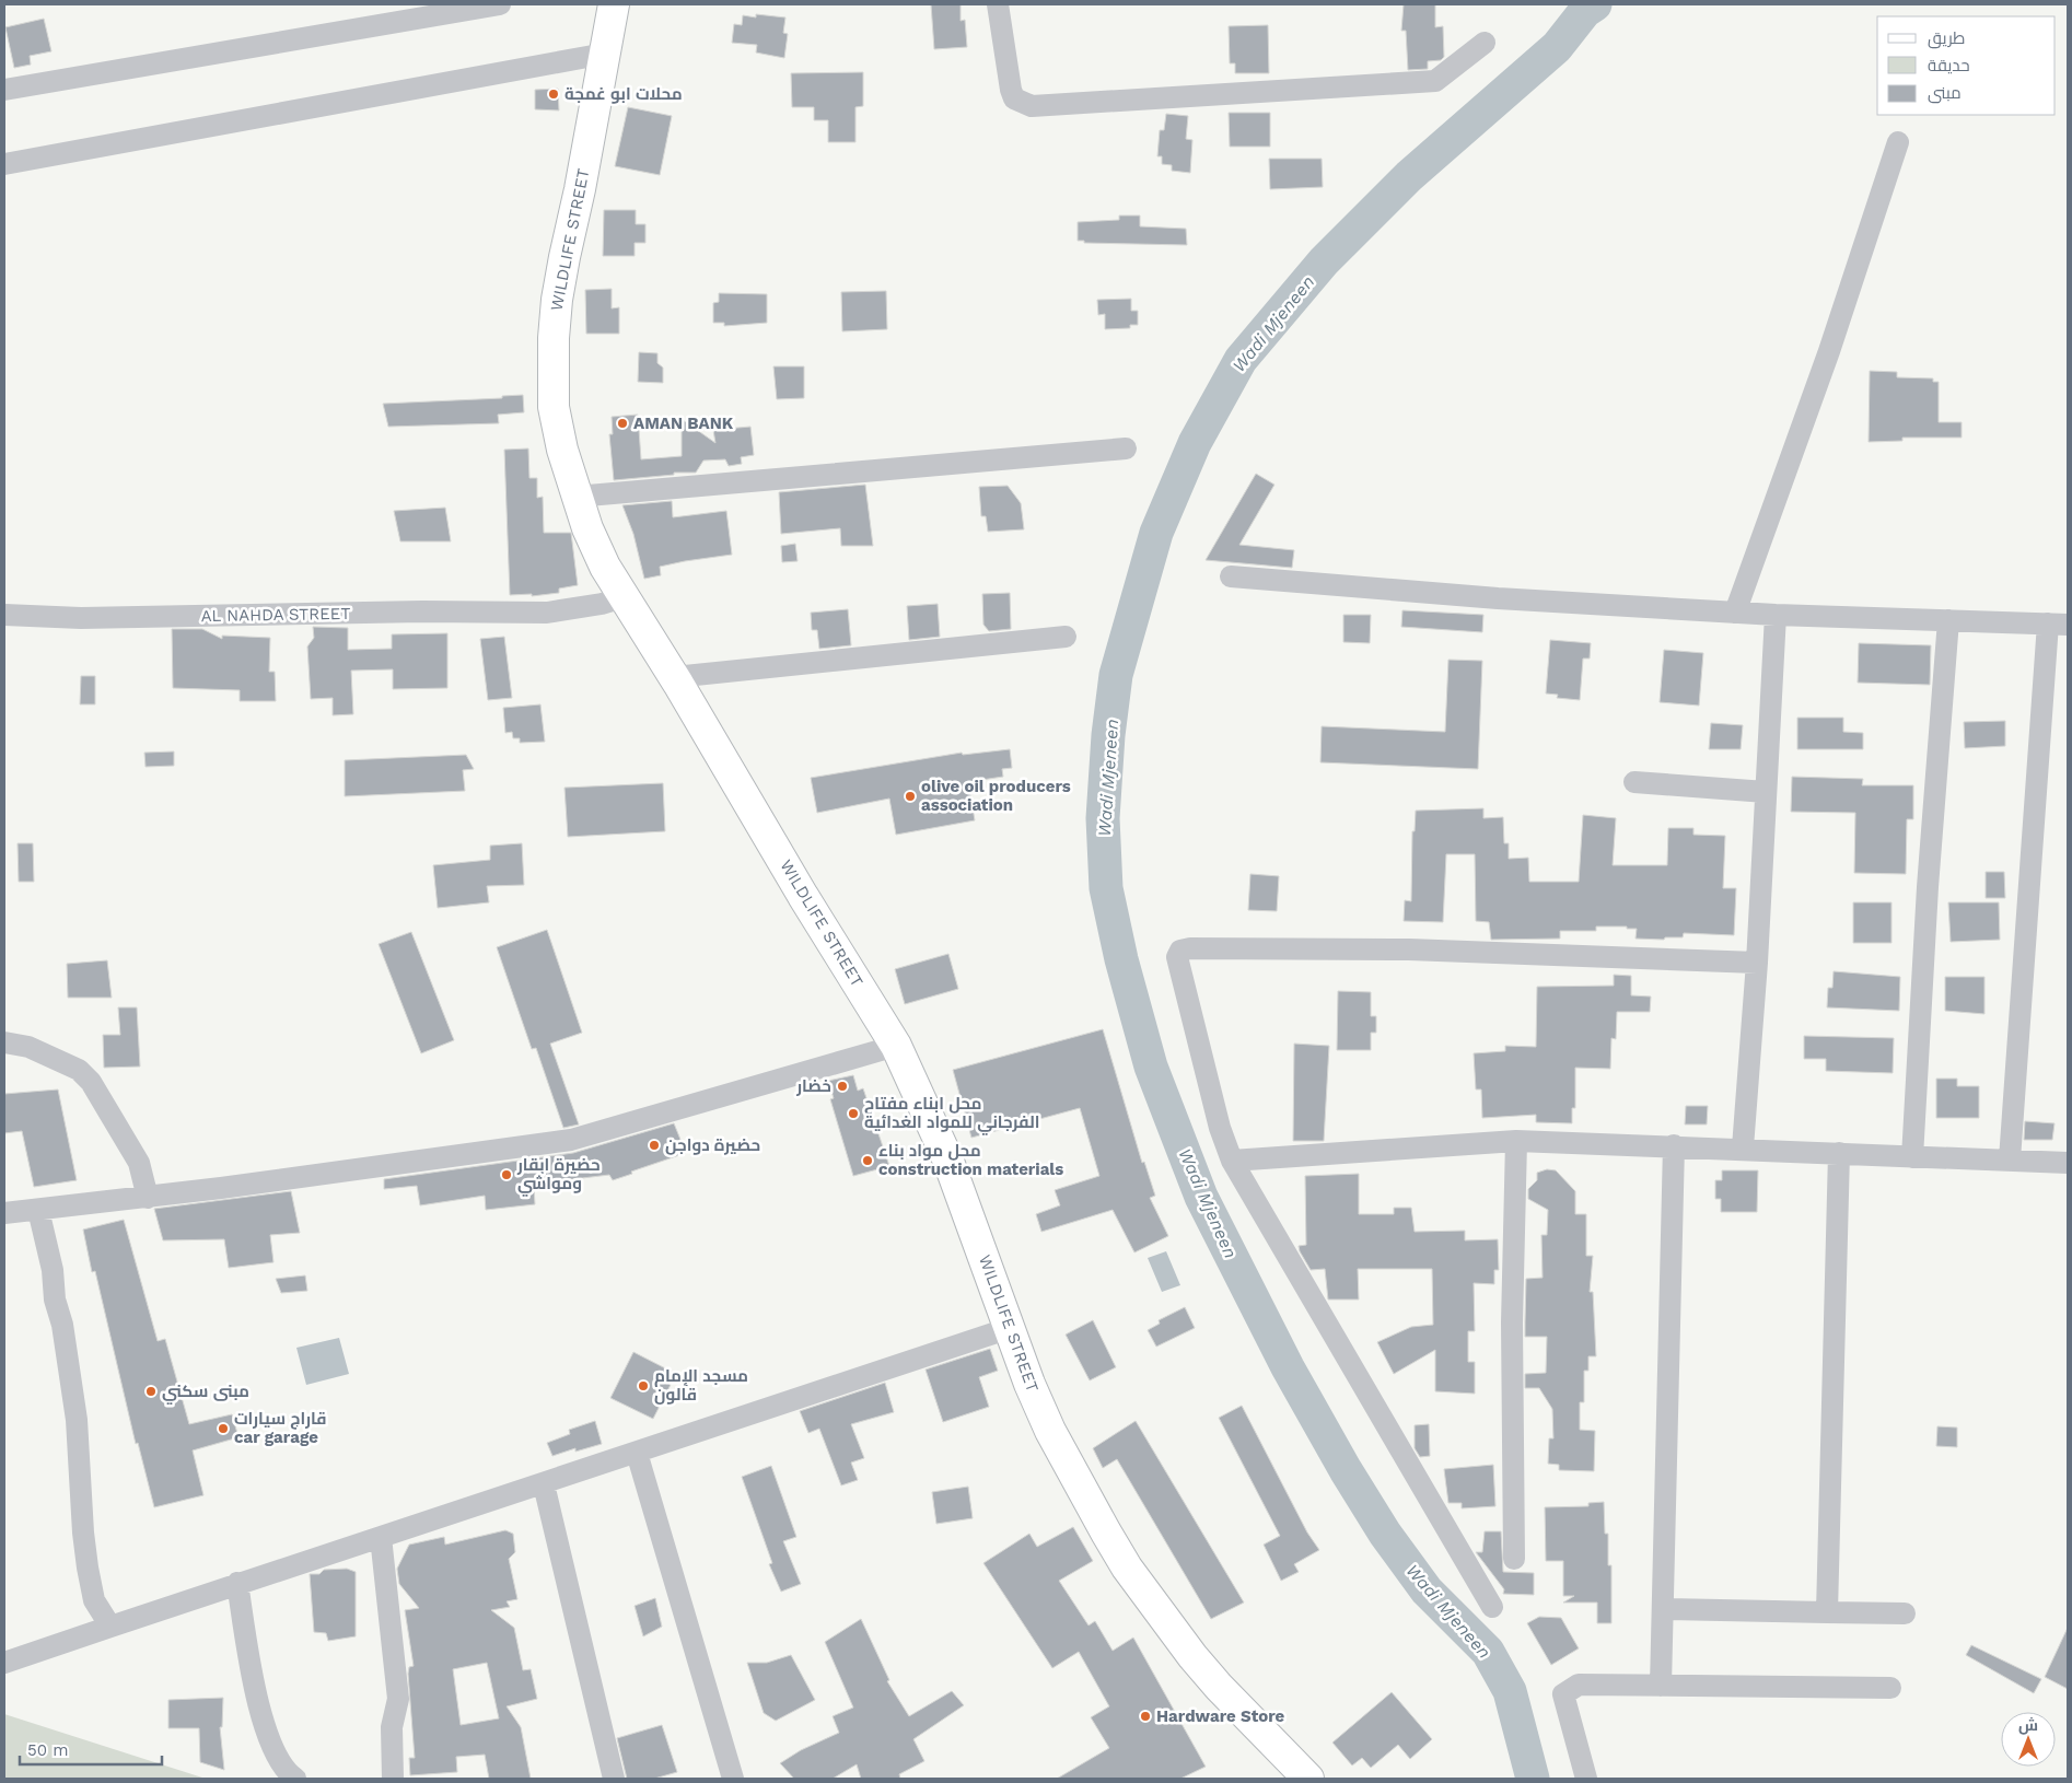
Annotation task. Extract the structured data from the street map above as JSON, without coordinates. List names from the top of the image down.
{
  "streets": {
    "main road": ["WILDLIFE STREET"],
    "street": ["AL NAHDA STREET"]
  },
  "crossings": [
    ["WILDLIFE STREET", "AL NAHDA STREET"]
  ],
  "water": ["Wadi Mjeneen"],
  "places": [
    "محلات ابو غمجة",
    "AMAN BANK",
    "olive oil producers association",
    "خضار",
    "محل ابناء مفتاح الفرجاني للمواد الغدائية",
    "حضيرة دواجن",
    "محل مواد بناء construction materials",
    "حضيرة ابقار ومواشي",
    "مسجد الإمام قالون",
    "مبنى سكني",
    "قاراج سيارات car garage",
    "Hardware Store"
  ],
  "legend": ["طريق", "حديقة", "مبنى"],
  "scale_bar": "50 m",
  "north": "top"
}
